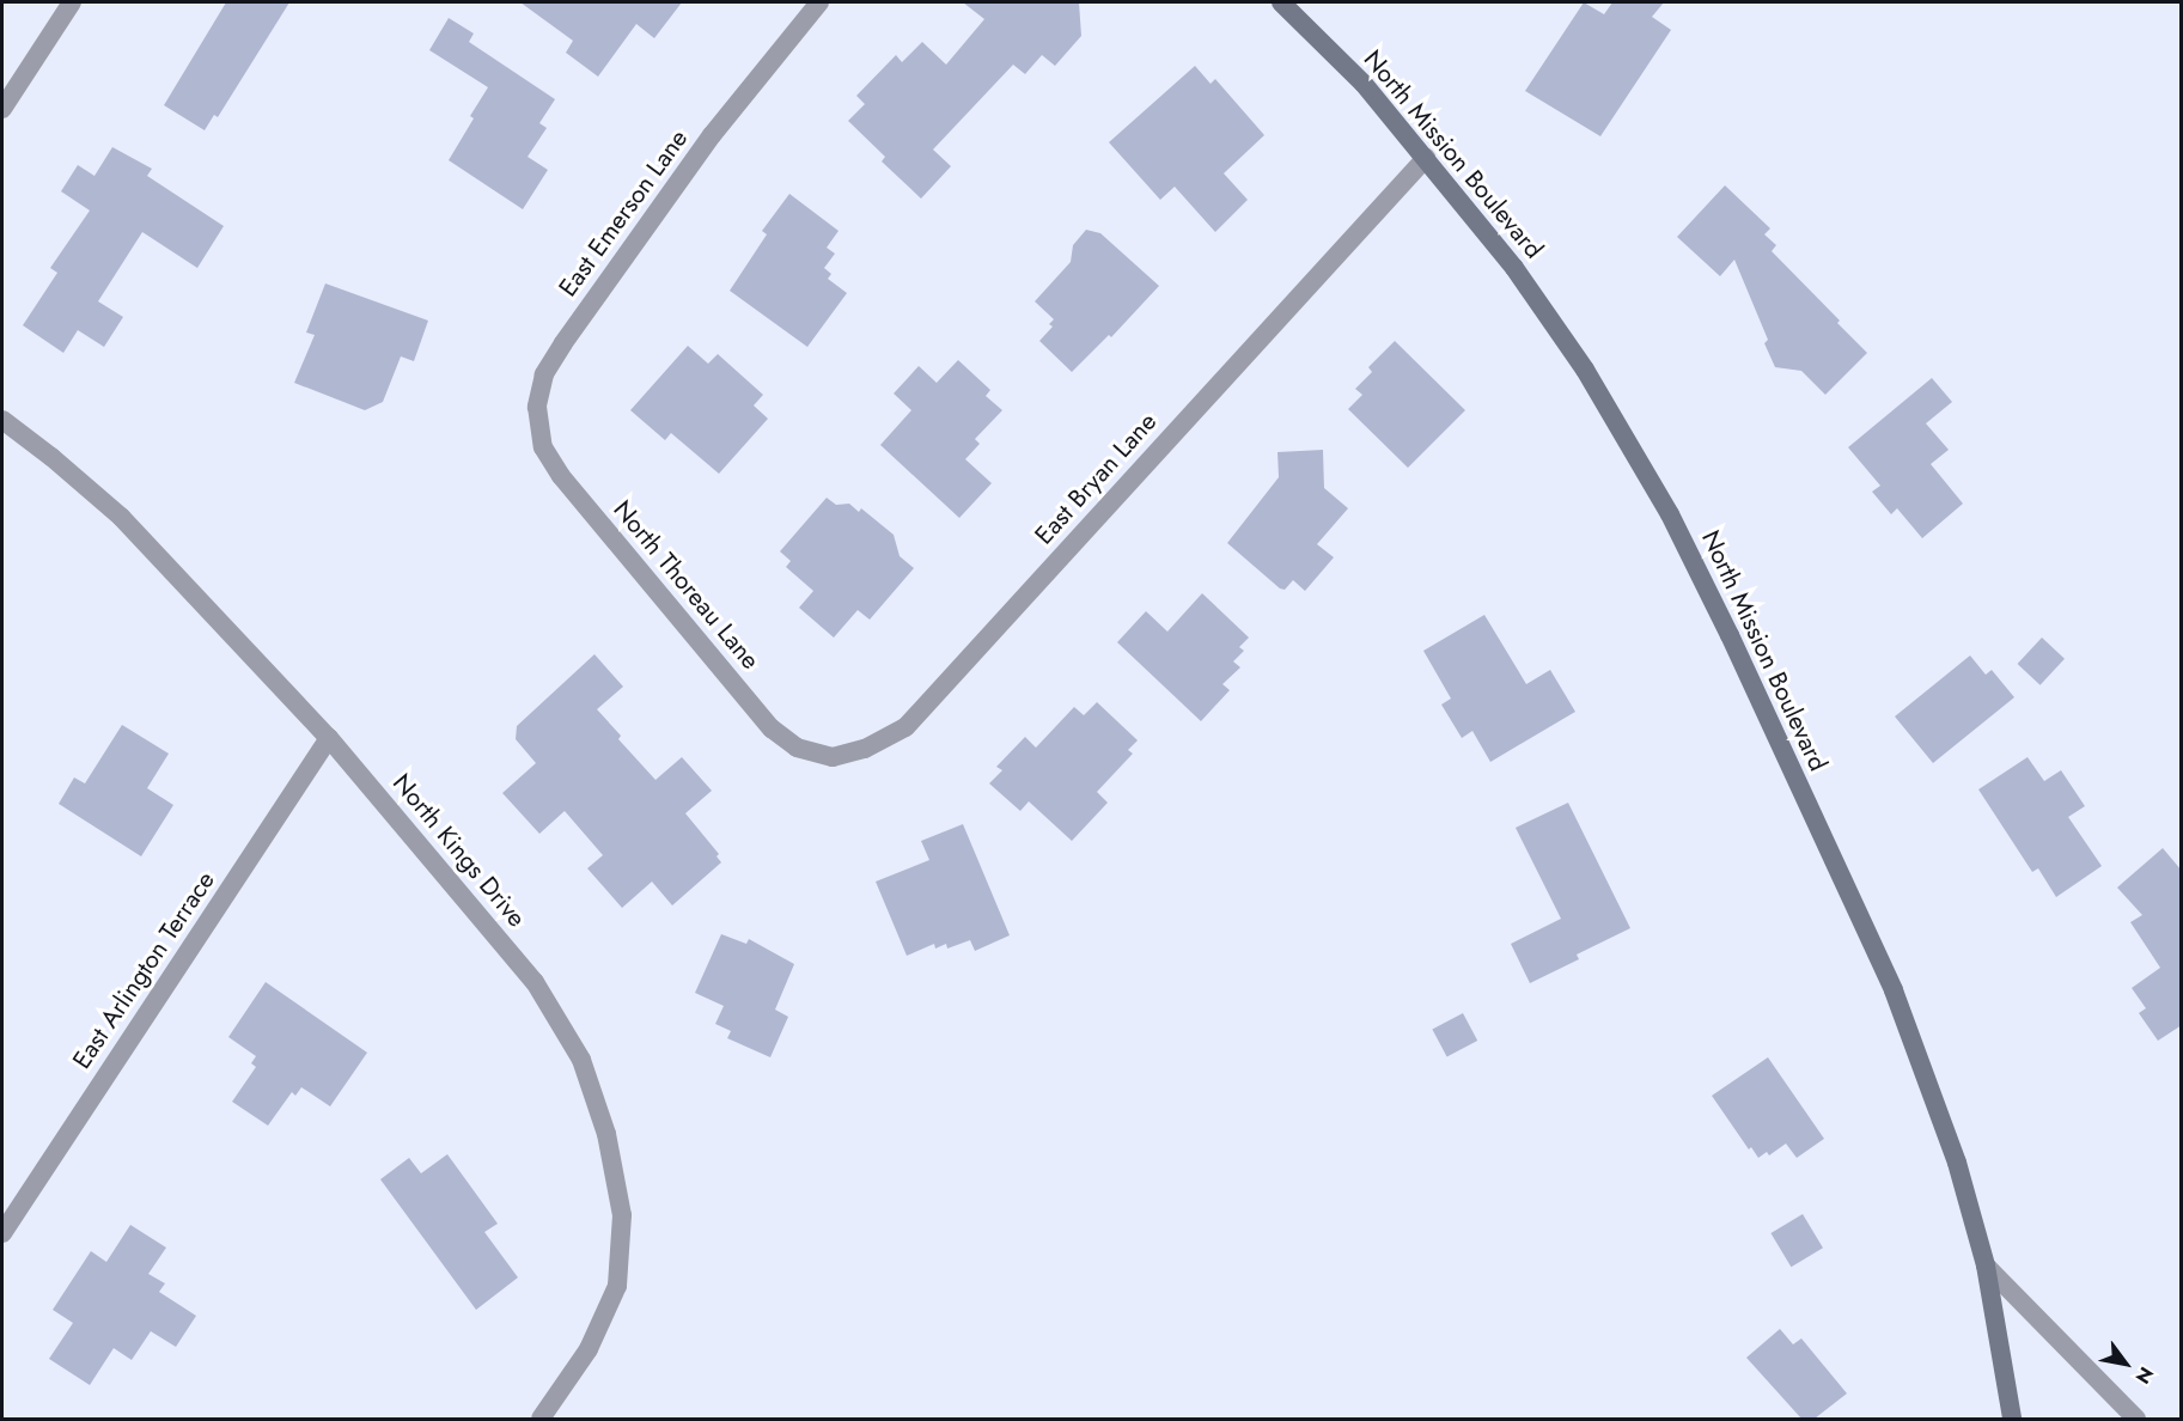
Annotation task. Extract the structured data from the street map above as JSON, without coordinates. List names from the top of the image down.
{
  "streets": {
    "main road": ["North Mission Boulevard"],
    "street": [
      "East Emerson Lane",
      "East Bryan Lane",
      "North Thoreau Lane",
      "North Kings Drive",
      "East Arlington Terrace"
    ]
  },
  "crossings": [
    ["North Mission Boulevard", "East Bryan Lane"],
    ["East Emerson Lane", "North Thoreau Lane"],
    ["East Bryan Lane", "North Thoreau Lane"],
    ["North Kings Drive", "East Arlington Terrace"]
  ],
  "north": "bottom right"
}
